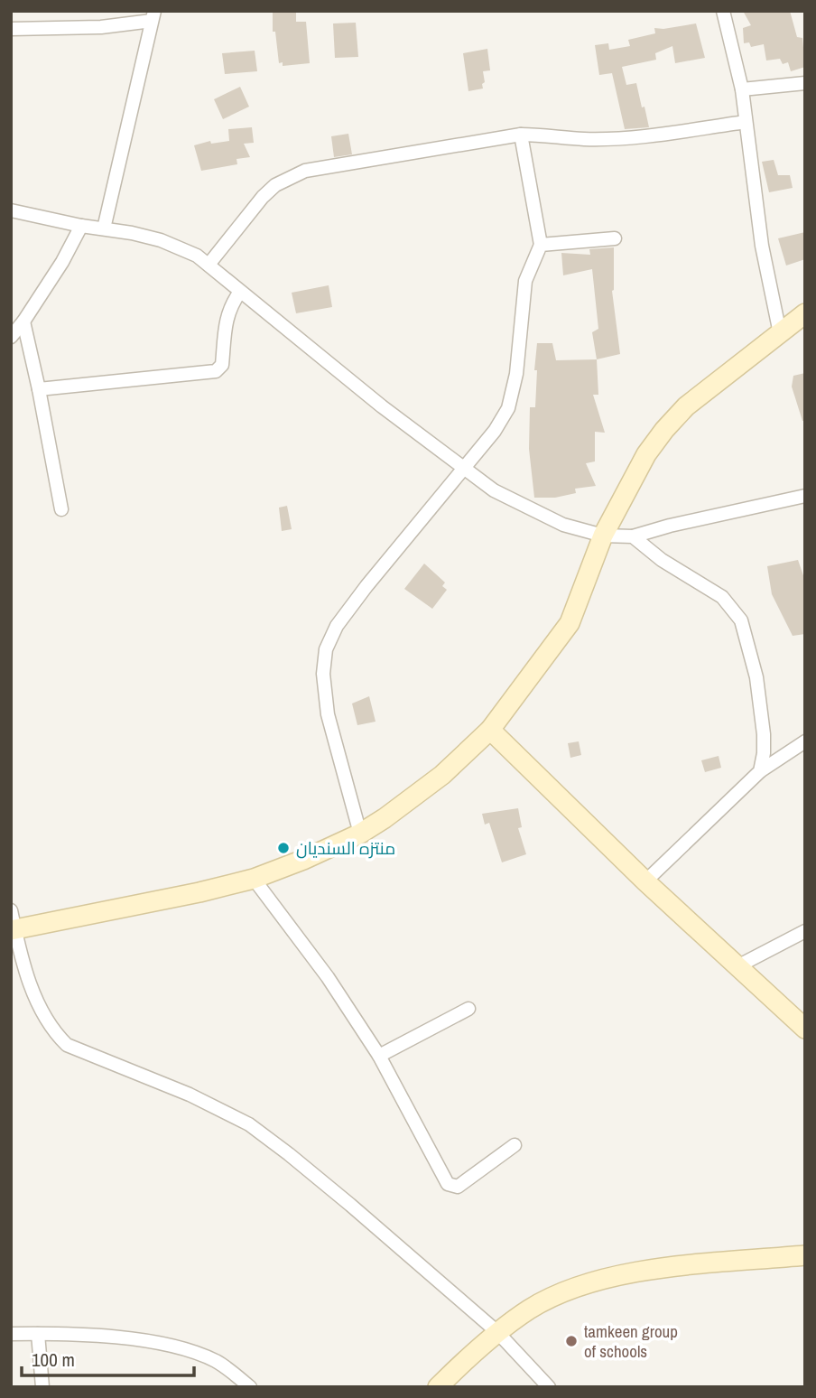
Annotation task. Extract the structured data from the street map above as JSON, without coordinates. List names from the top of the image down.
{
  "places": ["منتزه السنديان", "tamkeen group of schools"],
  "scale_bar": "100 m"
}
